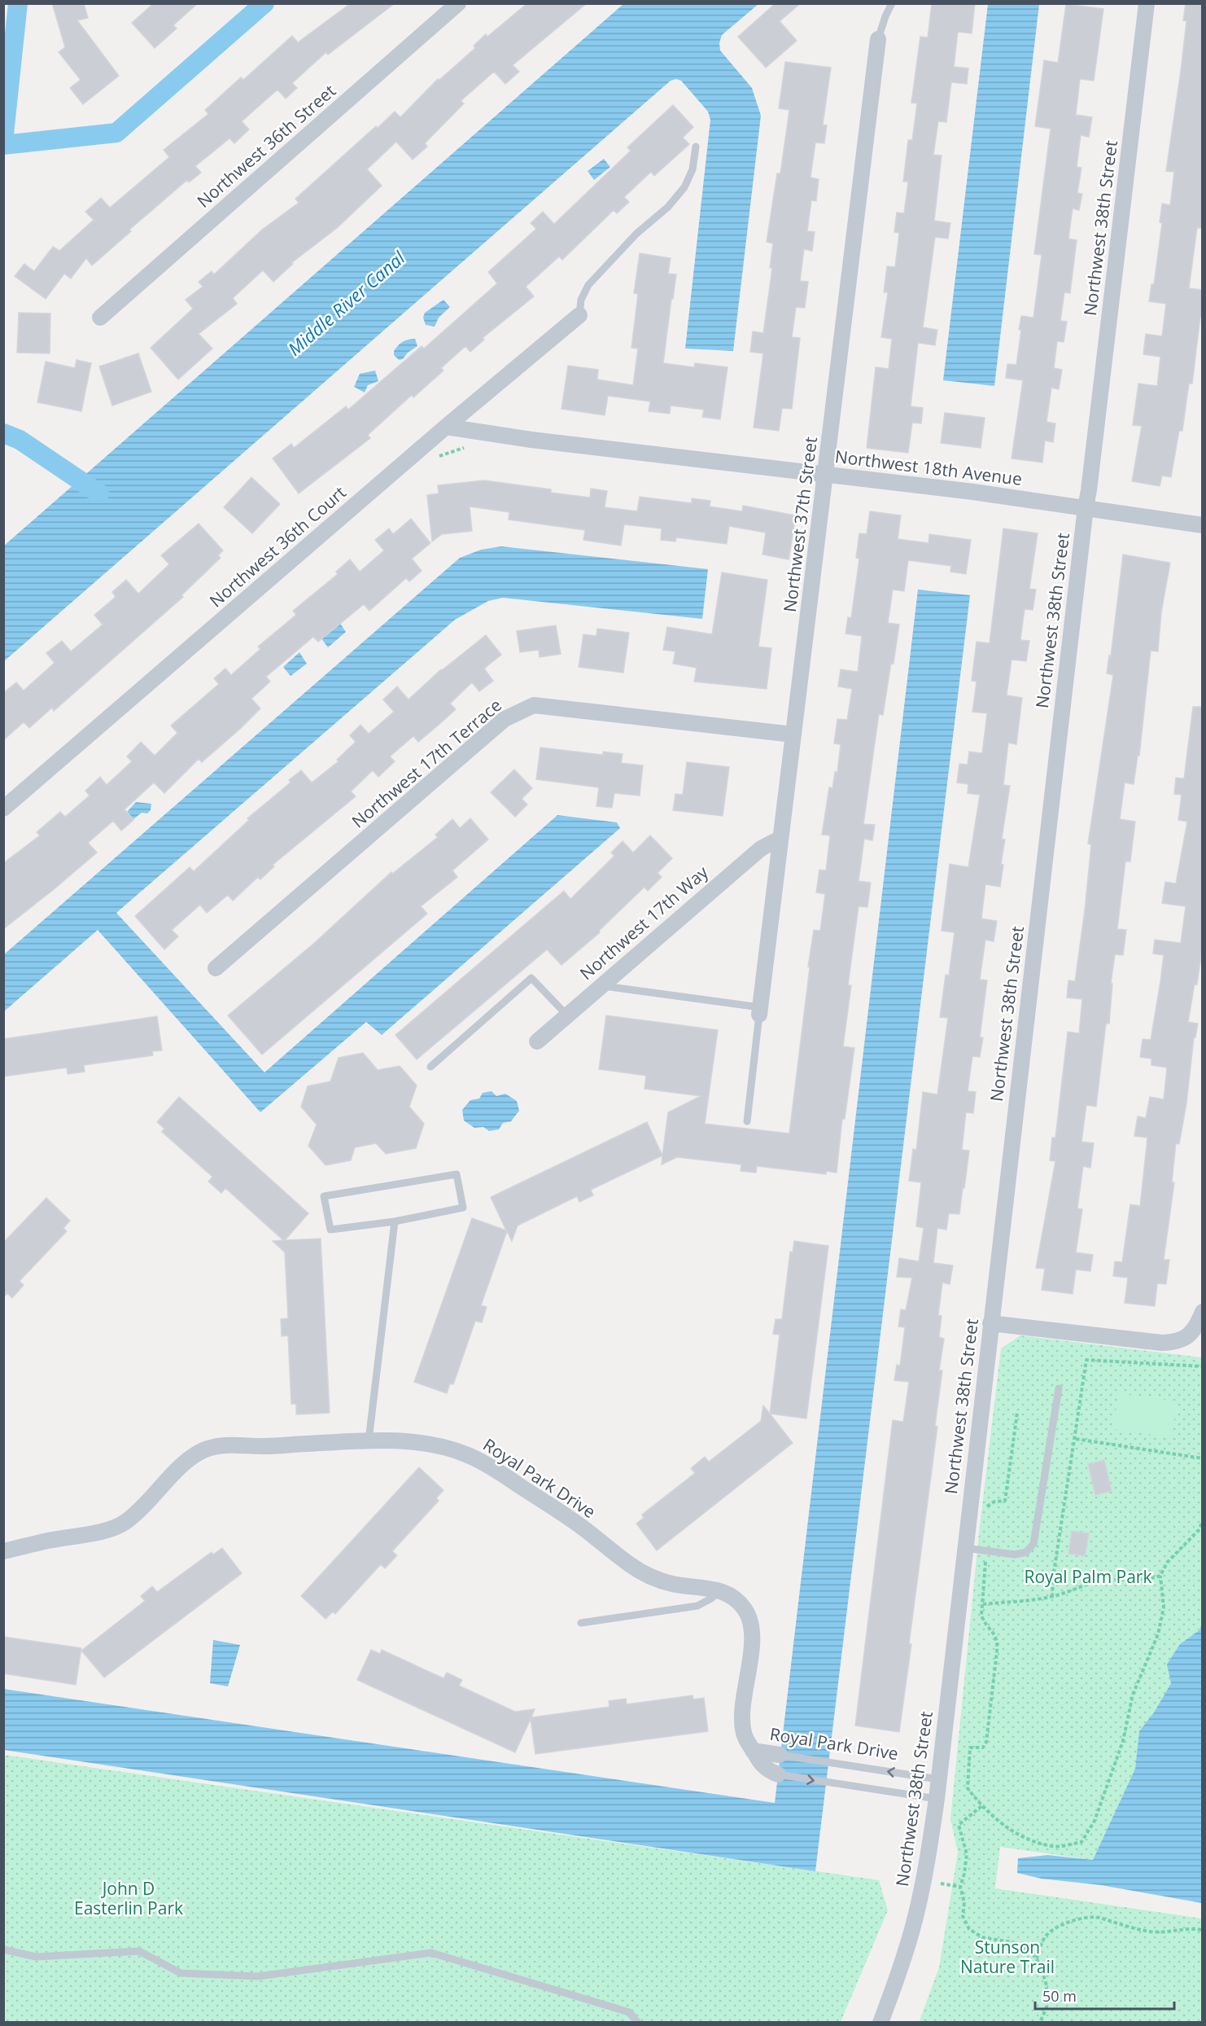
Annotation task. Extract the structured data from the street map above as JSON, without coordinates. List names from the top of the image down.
{
  "streets": {
    "street": [
      "Northwest 36th Street",
      "Northwest 38th Street",
      "Northwest 18th Avenue",
      "Northwest 37th Street",
      "Northwest 36th Court",
      "Northwest 17th Terrace",
      "Northwest 17th Way",
      "Royal Park Drive"
    ]
  },
  "crossings": [
    ["Northwest 38th Street", "Northwest 18th Avenue"],
    ["Northwest 38th Street", "Royal Park Drive"],
    ["Northwest 18th Avenue", "Northwest 37th Street"],
    ["Northwest 18th Avenue", "Northwest 36th Court"],
    ["Northwest 37th Street", "Northwest 17th Terrace"],
    ["Northwest 37th Street", "Northwest 17th Way"]
  ],
  "water": ["Middle River Canal"],
  "parks": ["Royal Palm Park", "John D Easterlin Park", "Stunson Nature Trail"],
  "scale_bar": "50 m"
}
